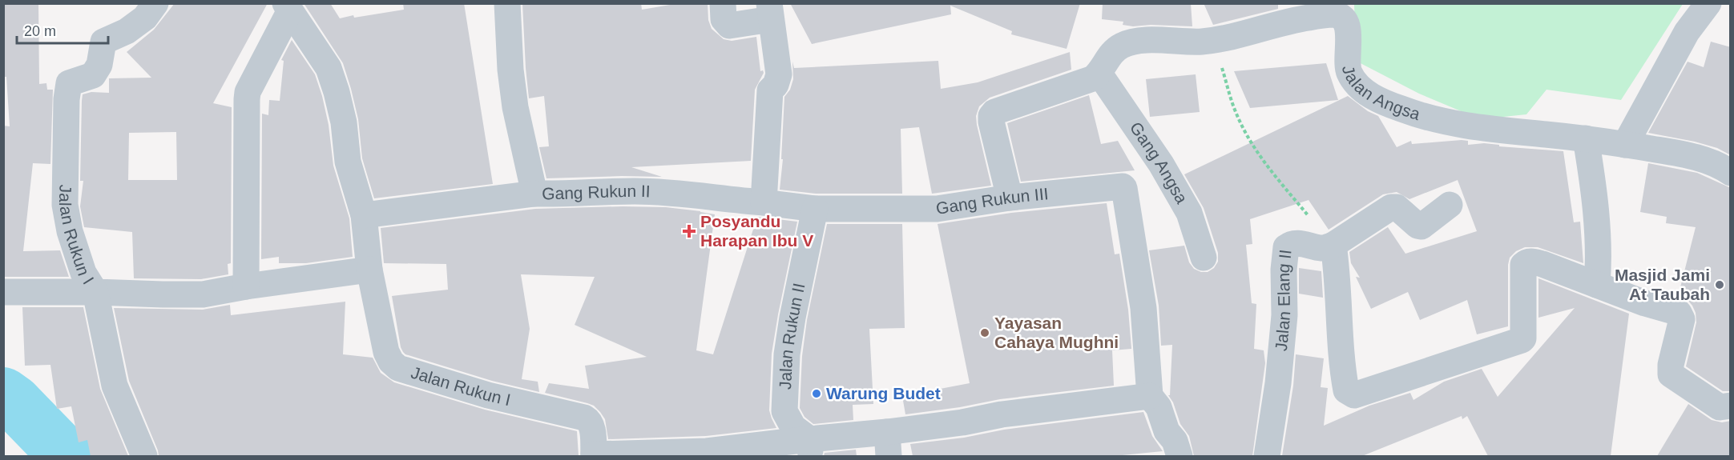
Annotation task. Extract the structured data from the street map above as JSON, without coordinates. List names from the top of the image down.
{
  "streets": {
    "street": [
      "Jalan Angsa",
      "Gang Angsa",
      "Gang Rukun II",
      "Gang Rukun III",
      "Jalan Rukun I",
      "Jalan Elang II",
      "Jalan Rukun II"
    ]
  },
  "crossings": [
    ["Jalan Angsa", "Gang Angsa"],
    ["Gang Rukun II", "Gang Rukun III"],
    ["Gang Rukun III", "Jalan Rukun II"]
  ],
  "places": {
    "health": ["Posyandu Harapan Ibu V"],
    "other": ["Masjid Jami At Taubah", "Yayasan Cahaya Mughni", "Warung Budet"]
  },
  "scale_bar": "20 m"
}
